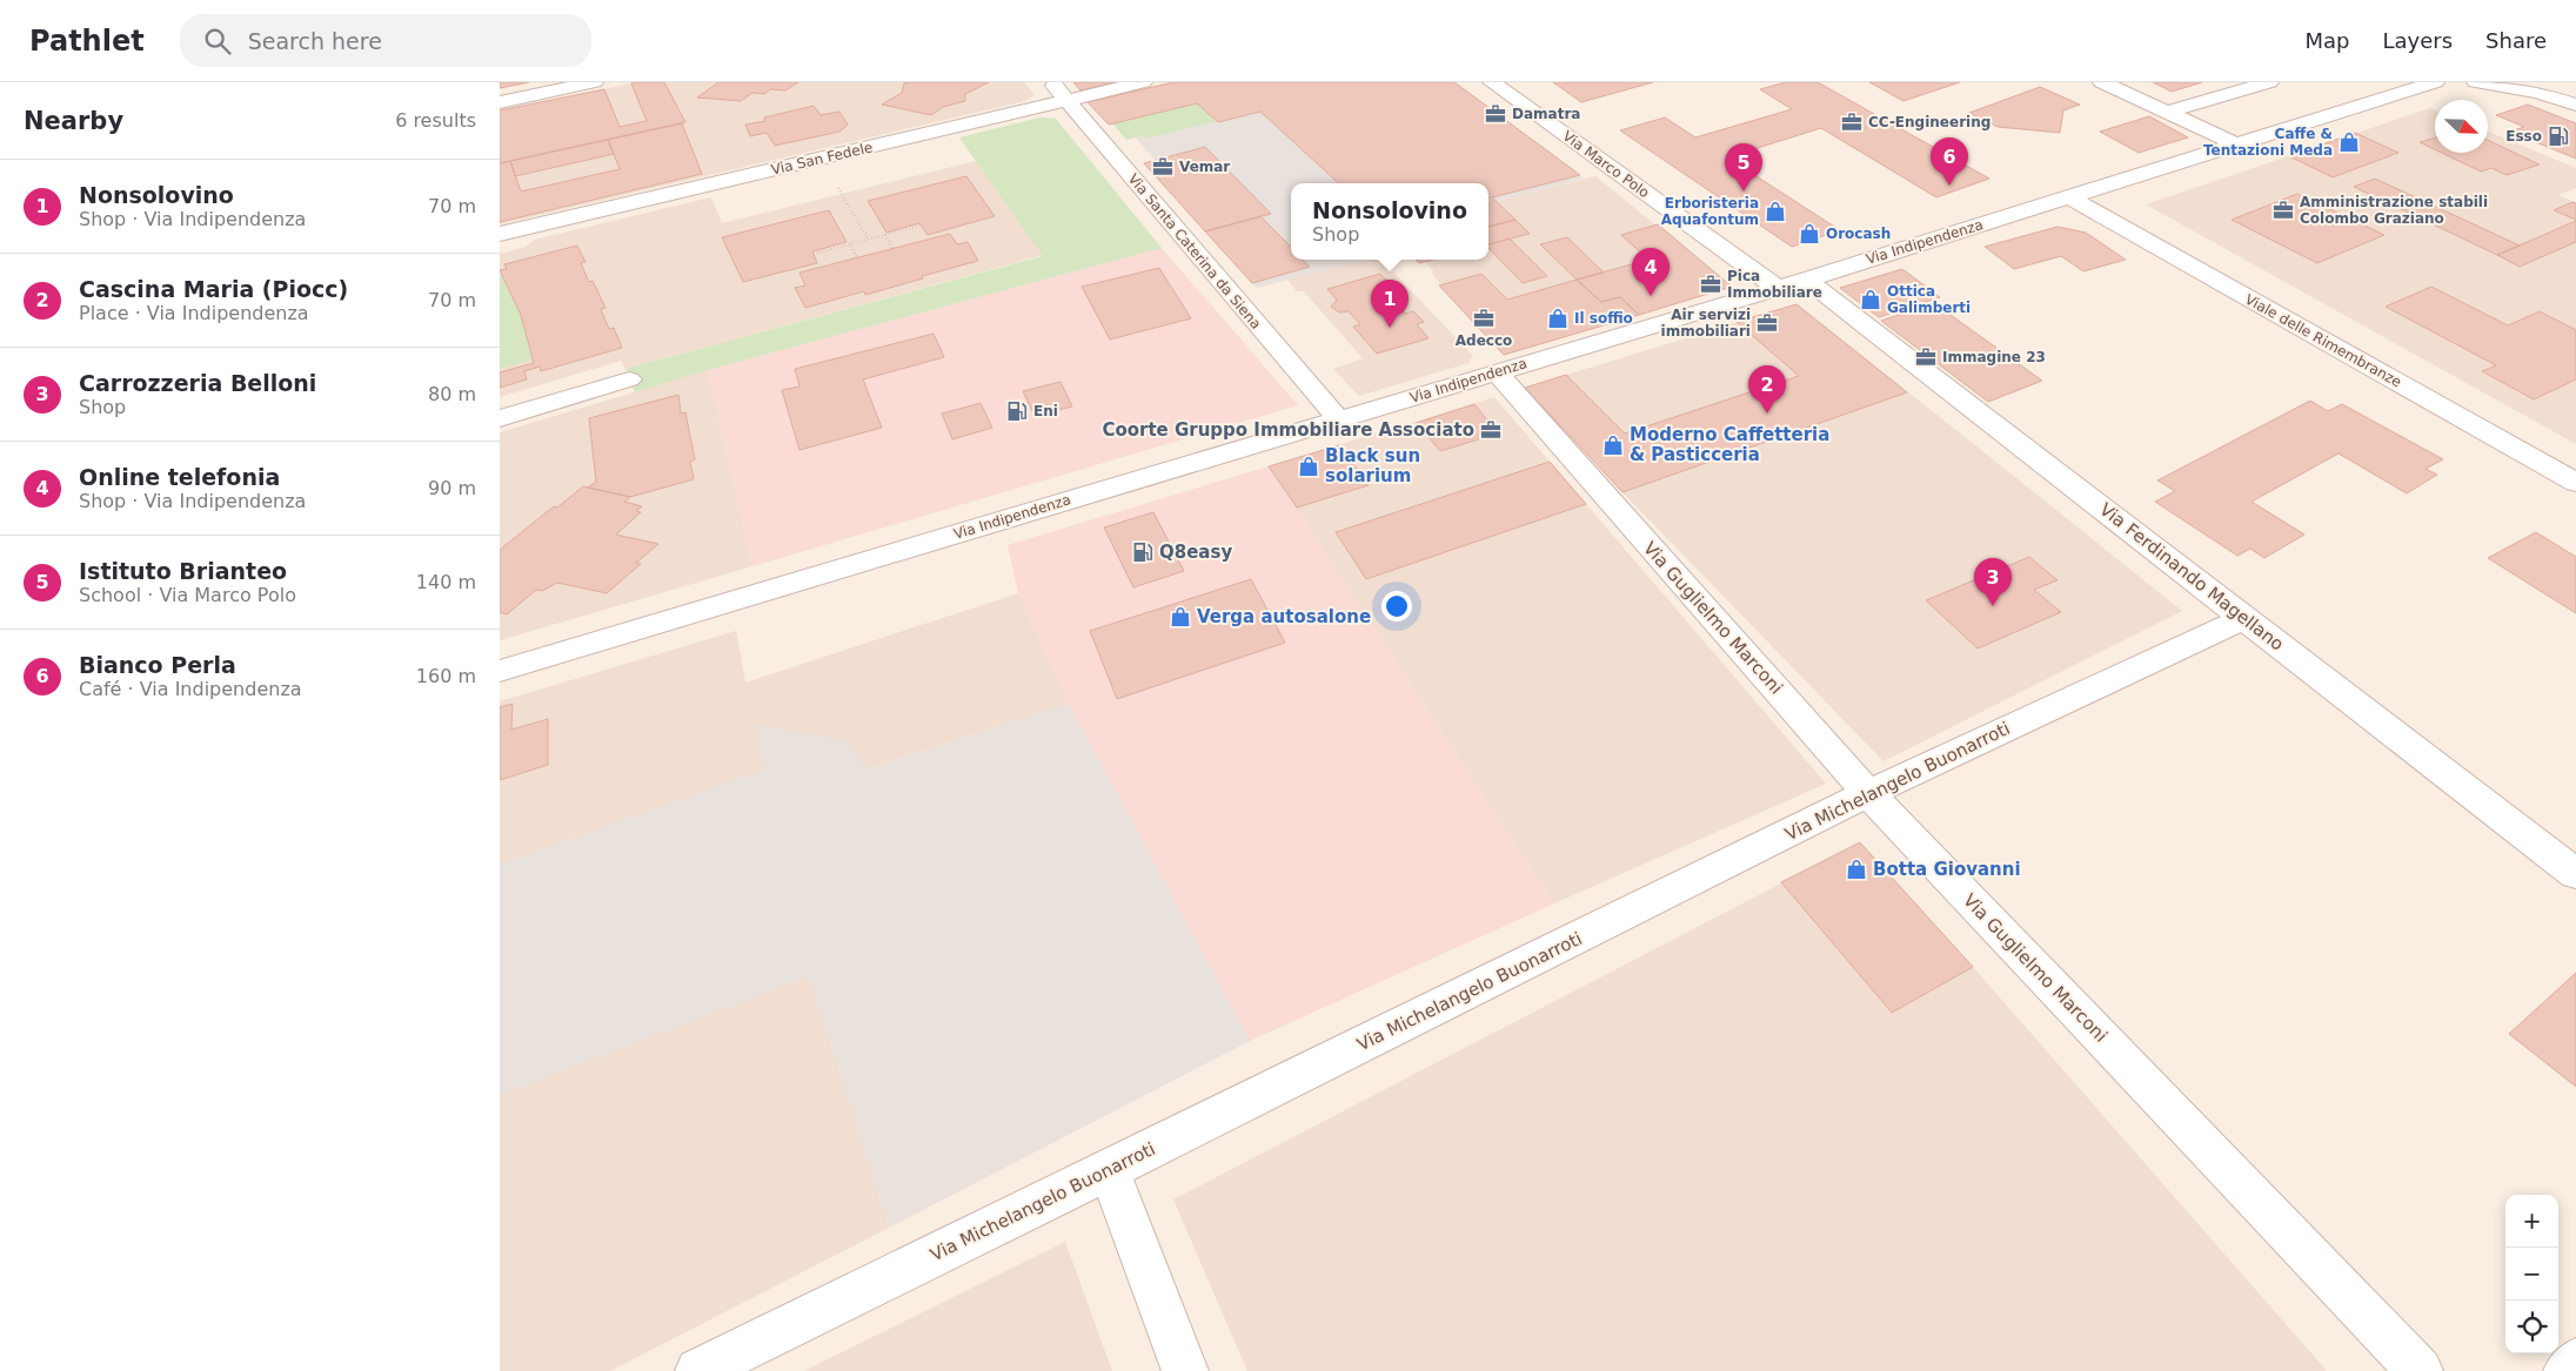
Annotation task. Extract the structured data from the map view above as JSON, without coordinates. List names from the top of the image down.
{
  "streets": {
    "street": [
      "Via San Fedele",
      "Via Marco Polo",
      "Via Indipendenza",
      "Via Santa Caterina da Siena",
      "Viale delle Rimembranze",
      "Via Ferdinando Magellano",
      "Via Guglielmo Marconi",
      "Via Michelangelo Buonarroti"
    ]
  },
  "crossings": [
    ["Via San Fedele", "Via Santa Caterina da Siena"],
    ["Via Marco Polo", "Via Indipendenza"],
    ["Via Indipendenza", "Via Santa Caterina da Siena"],
    ["Via Indipendenza", "Viale delle Rimembranze"],
    ["Via Indipendenza", "Via Ferdinando Magellano"],
    ["Via Indipendenza", "Via Guglielmo Marconi"],
    ["Via Ferdinando Magellano", "Via Michelangelo Buonarroti"],
    ["Via Guglielmo Marconi", "Via Michelangelo Buonarroti"]
  ],
  "places": {
    "office": [
      "Damatra",
      "CC-Engineering",
      "Vemar",
      "Amministrazione stabili Colombo Graziano",
      "Pica Immobiliare",
      "Adecco",
      "Air servizi immobiliari",
      "Immagine 23",
      "Coorte Gruppo Immobiliare Associato"
    ],
    "fuel station": ["Esso", "Eni", "Q8easy"],
    "shop": [
      "Caffe & Tentazioni Meda",
      "Erboristeria Aquafontum",
      "Orocash",
      "Ottica Galimberti",
      "Il soffio",
      "Moderno Caffetteria & Pasticceria",
      "Black sun solarium",
      "Verga autosalone",
      "Botta Giovanni"
    ]
  },
  "north": "bottom right",
  "page": {
    "header": "Pathlet",
    "search": "Search here",
    "nav": ["Map", "Layers", "Share"],
    "heading": ["Nearby", "6 results"],
    "pins": [
      "6",
      "5",
      "4",
      "1",
      "2",
      "3"
    ],
    "list": [
      {
        "mark": "1",
        "name": "Nonsolovino",
        "note": "Shop · Via Indipendenza",
        "value": "70 m"
      },
      {
        "mark": "2",
        "name": "Cascina Maria (Piocc)",
        "note": "Place · Via Indipendenza",
        "value": "70 m"
      },
      {
        "mark": "3",
        "name": "Carrozzeria Belloni",
        "note": "Shop",
        "value": "80 m"
      },
      {
        "mark": "4",
        "name": "Online telefonia",
        "note": "Shop · Via Indipendenza",
        "value": "90 m"
      },
      {
        "mark": "5",
        "name": "Istituto Brianteo",
        "note": "School · Via Marco Polo",
        "value": "140 m"
      },
      {
        "mark": "6",
        "name": "Bianco Perla",
        "note": "Café · Via Indipendenza",
        "value": "160 m"
      }
    ],
    "popup": ["Nonsolovino", "Shop"],
    "map_buttons": ["+", "−"]
  }
}
